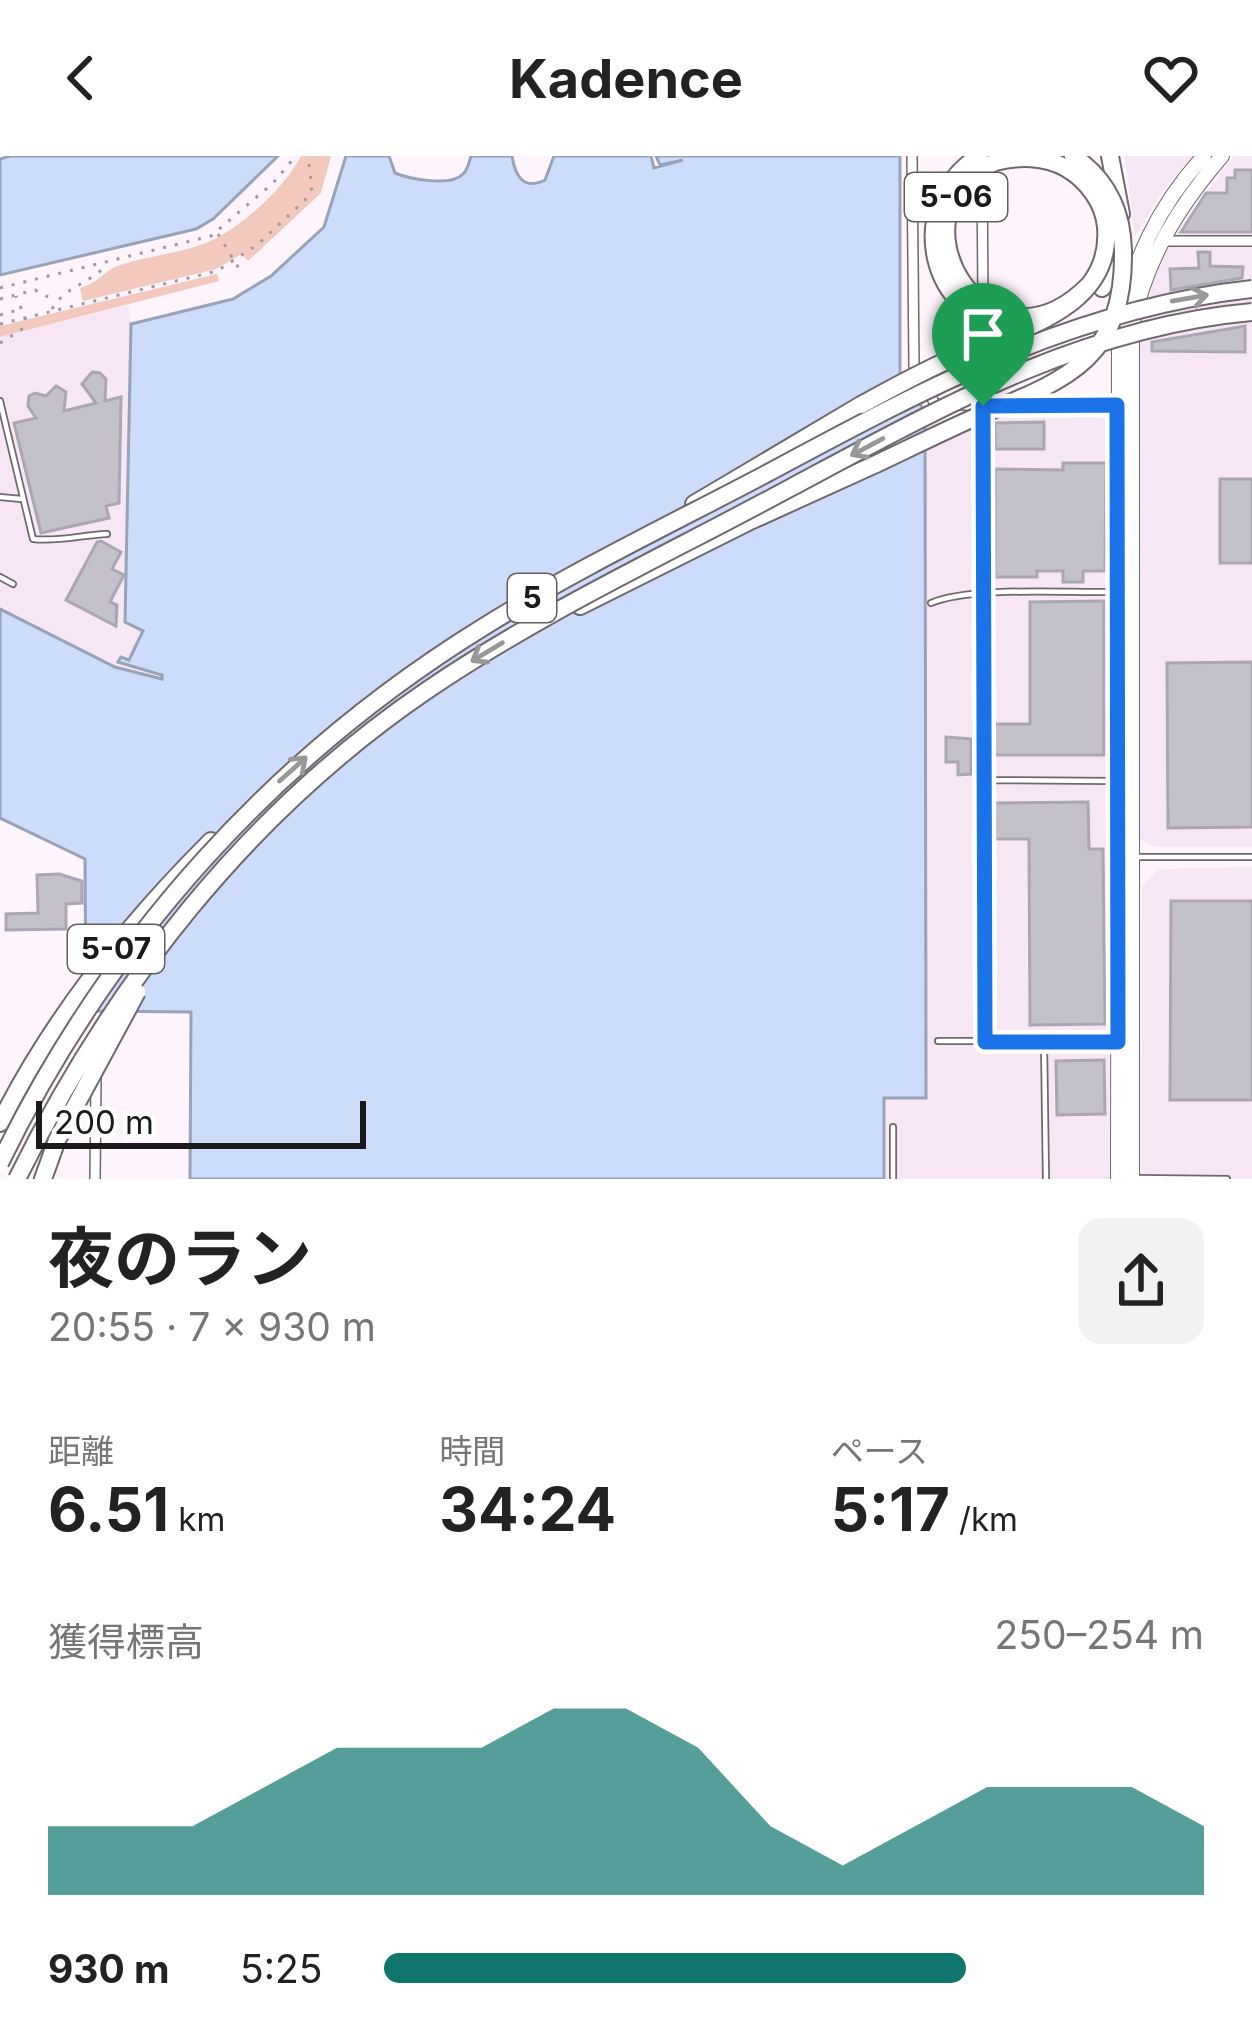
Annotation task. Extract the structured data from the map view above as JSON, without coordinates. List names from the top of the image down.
{
  "streets": {
    "highway": ["5-06", "5", "5-07"]
  },
  "crossings": [
    ["5-06", "5"],
    ["5", "5-07"]
  ],
  "scale_bar": "200 m",
  "page": {
    "header": "Kadence",
    "scale": "200 m",
    "heading": ["夜のラン", "20:55 · 7 × 930 m"],
    "stats": [
      ["距離", "6.51 km"],
      ["時間", "34:24"],
      ["ペース", "5:17 /km"]
    ],
    "chart": ["獲得標高", "250–254 m"],
    "list": [
      {
        "name": "930 m",
        "note": "5:25"
      }
    ]
  }
}
